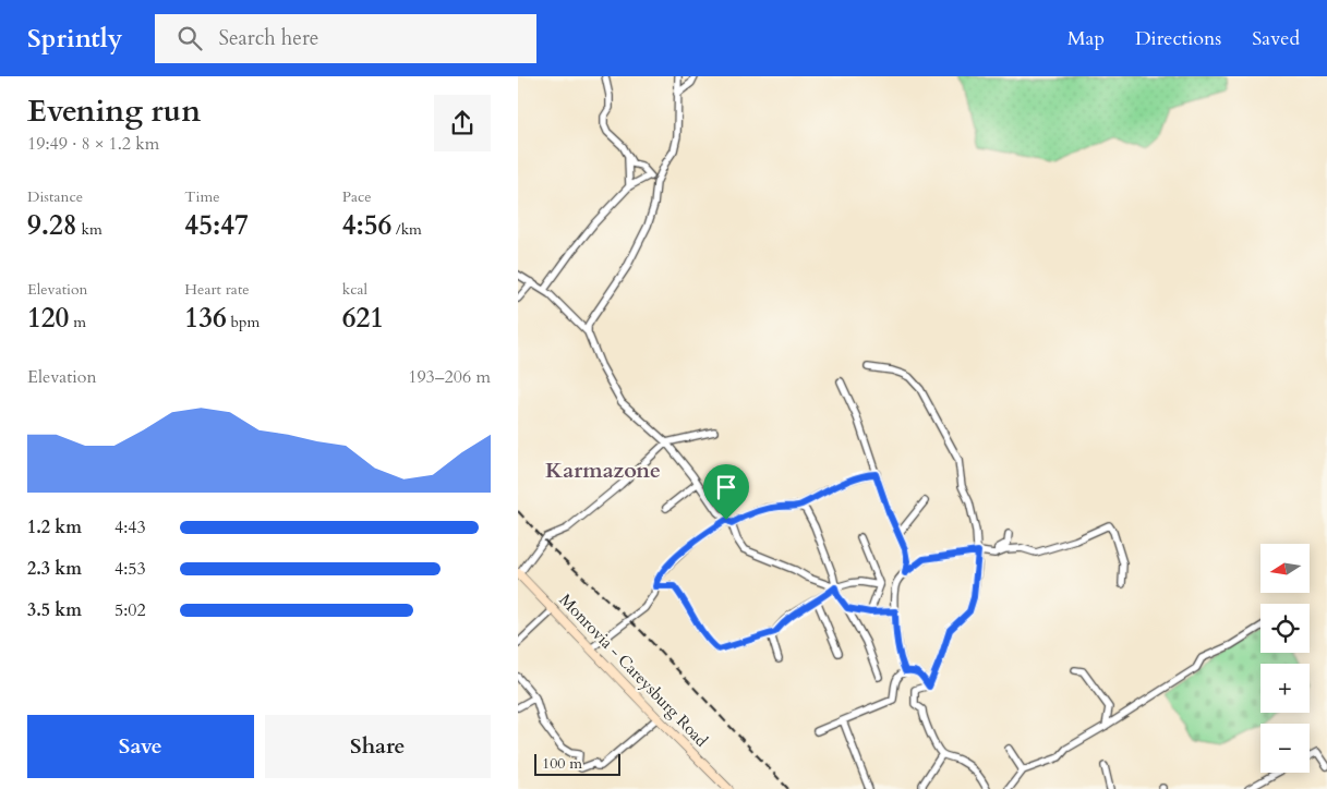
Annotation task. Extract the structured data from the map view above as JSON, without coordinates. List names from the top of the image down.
{
  "streets": {
    "main road": ["Monrovia - Careysburg Road"]
  },
  "districts": ["Karmazone"],
  "scale_bar": "100 m",
  "north": "left",
  "page": {
    "header": "Sprintly",
    "search": "Search here",
    "nav": ["Map", "Directions", "Saved"],
    "heading": ["Evening run", "19:49 · 8 × 1.2 km"],
    "stats": [
      ["Distance", "9.28 km"],
      ["Time", "45:47"],
      ["Pace", "4:56 /km"],
      ["Elevation", "120 m"],
      ["Heart rate", "136 bpm"],
      ["kcal", "621"]
    ],
    "chart": ["Elevation", "193–206 m"],
    "list": [
      {
        "name": "1.2 km",
        "note": "4:43"
      },
      {
        "name": "2.3 km",
        "note": "4:53"
      },
      {
        "name": "3.5 km",
        "note": "5:02"
      }
    ],
    "map_buttons": ["+", "−"],
    "buttons": ["Save", "Share"],
    "scale": "100 m"
  }
}
